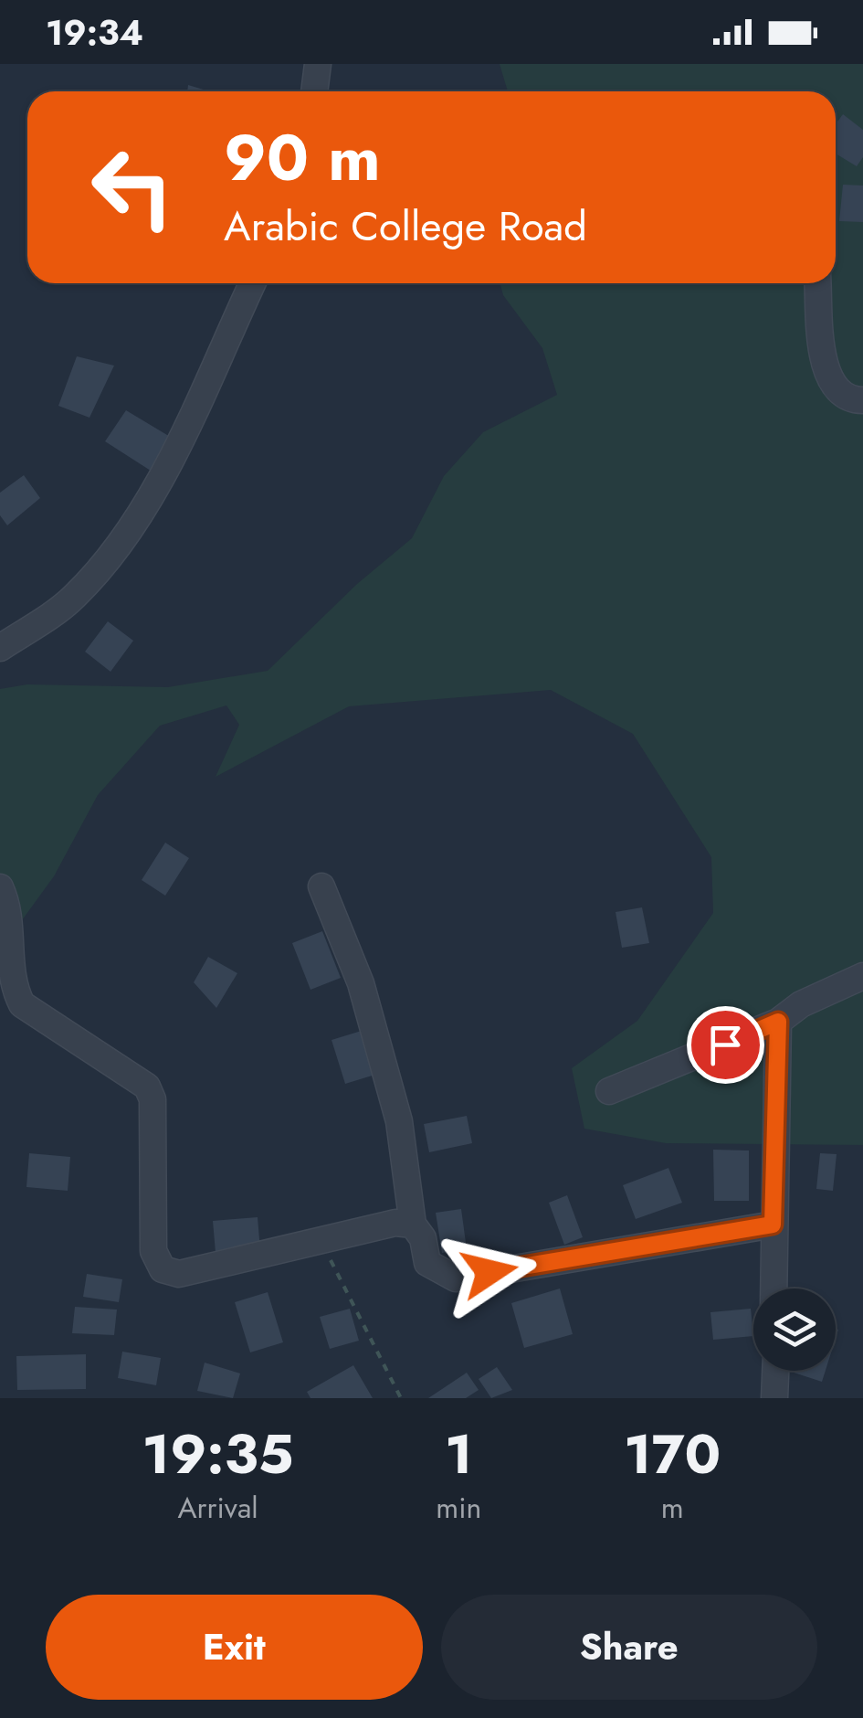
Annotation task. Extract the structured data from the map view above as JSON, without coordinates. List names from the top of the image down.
{
  "page": {
    "status": "19:34",
    "turn": ["90 m", "Arabic College Road"],
    "eta": [
      "19:35",
      "Arrival",
      "1",
      "min",
      "170",
      "m"
    ],
    "buttons": ["Exit", "Share"]
  }
}
